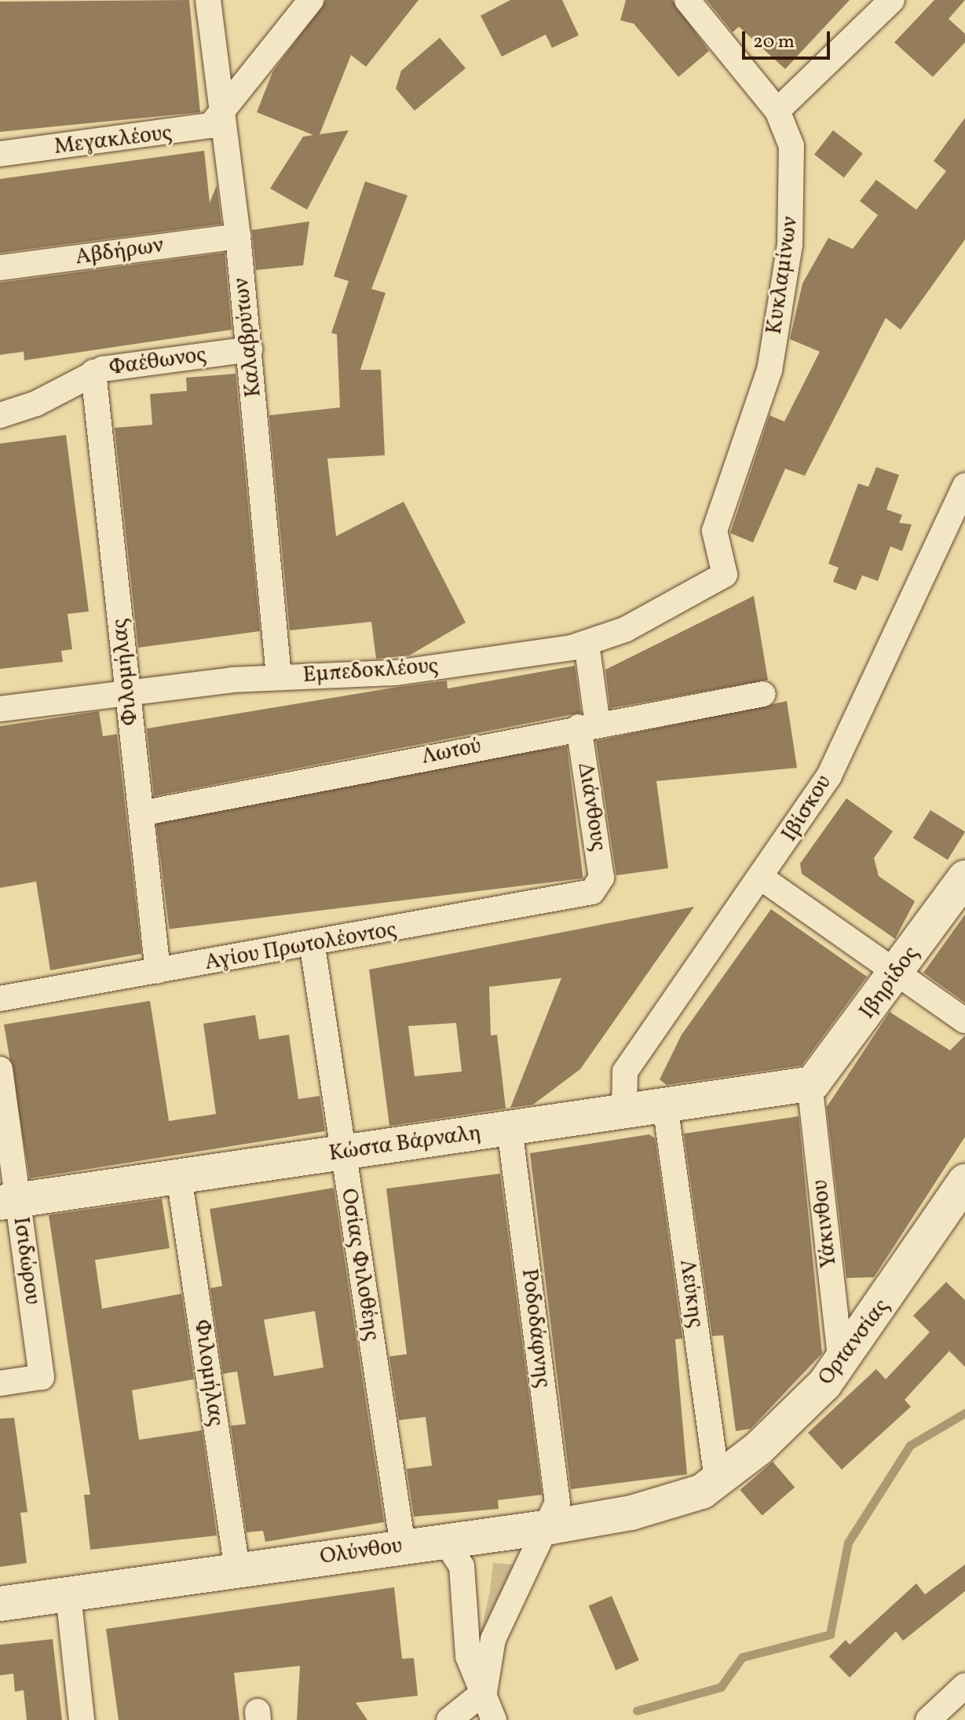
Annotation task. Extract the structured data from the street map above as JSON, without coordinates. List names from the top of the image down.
{
  "streets": {
    "street": [
      "Μεγακλέους",
      "Αβδήρων",
      "Κυκλαμίνων",
      "Καλαβρύτων",
      "Φαέθωνος",
      "Εμπεδοκλέους",
      "Φιλομήλας",
      "Λωτού",
      "Διάνθους",
      "Ιβίσκου",
      "Αγίου Πρωτολέοντος",
      "Ιβηρίδος",
      "Κώστα Βάρναλη",
      "Υάκινθου",
      "Ισιδώρου",
      "Οσίας Φιλοθέης",
      "Λεύκης",
      "Ροδοδάφνης",
      "Ορτανσίας",
      "Ολύνθου"
    ]
  },
  "crossings": [
    ["Μεγακλέους", "Καλαβρύτων"],
    ["Αβδήρων", "Καλαβρύτων"],
    ["Κυκλαμίνων", "Εμπεδοκλέους"],
    ["Καλαβρύτων", "Φαέθωνος"],
    ["Καλαβρύτων", "Εμπεδοκλέους"],
    ["Φαέθωνος", "Φιλομήλας"],
    ["Εμπεδοκλέους", "Φιλομήλας"],
    ["Εμπεδοκλέους", "Διάνθους"],
    ["Φιλομήλας", "Λωτού"],
    ["Φιλομήλας", "Αγίου Πρωτολέοντος"],
    ["Φιλομήλας", "Κώστα Βάρναλη"],
    ["Φιλομήλας", "Ολύνθου"],
    ["Λωτού", "Διάνθους"],
    ["Διάνθους", "Αγίου Πρωτολέοντος"],
    ["Ιβίσκου", "Κώστα Βάρναλη"],
    ["Αγίου Πρωτολέοντος", "Οσίας Φιλοθέης"],
    ["Ιβηρίδος", "Κώστα Βάρναλη"],
    ["Ιβηρίδος", "Υάκινθου"],
    ["Κώστα Βάρναλη", "Υάκινθου"],
    ["Κώστα Βάρναλη", "Ισιδώρου"],
    ["Κώστα Βάρναλη", "Οσίας Φιλοθέης"],
    ["Κώστα Βάρναλη", "Λεύκης"],
    ["Κώστα Βάρναλη", "Ροδοδάφνης"],
    ["Υάκινθου", "Ορτανσίας"],
    ["Οσίας Φιλοθέης", "Ολύνθου"],
    ["Λεύκης", "Ορτανσίας"],
    ["Λεύκης", "Ολύνθου"],
    ["Ροδοδάφνης", "Ολύνθου"],
    ["Ορτανσίας", "Ολύνθου"]
  ],
  "scale_bar": "20 m"
}
